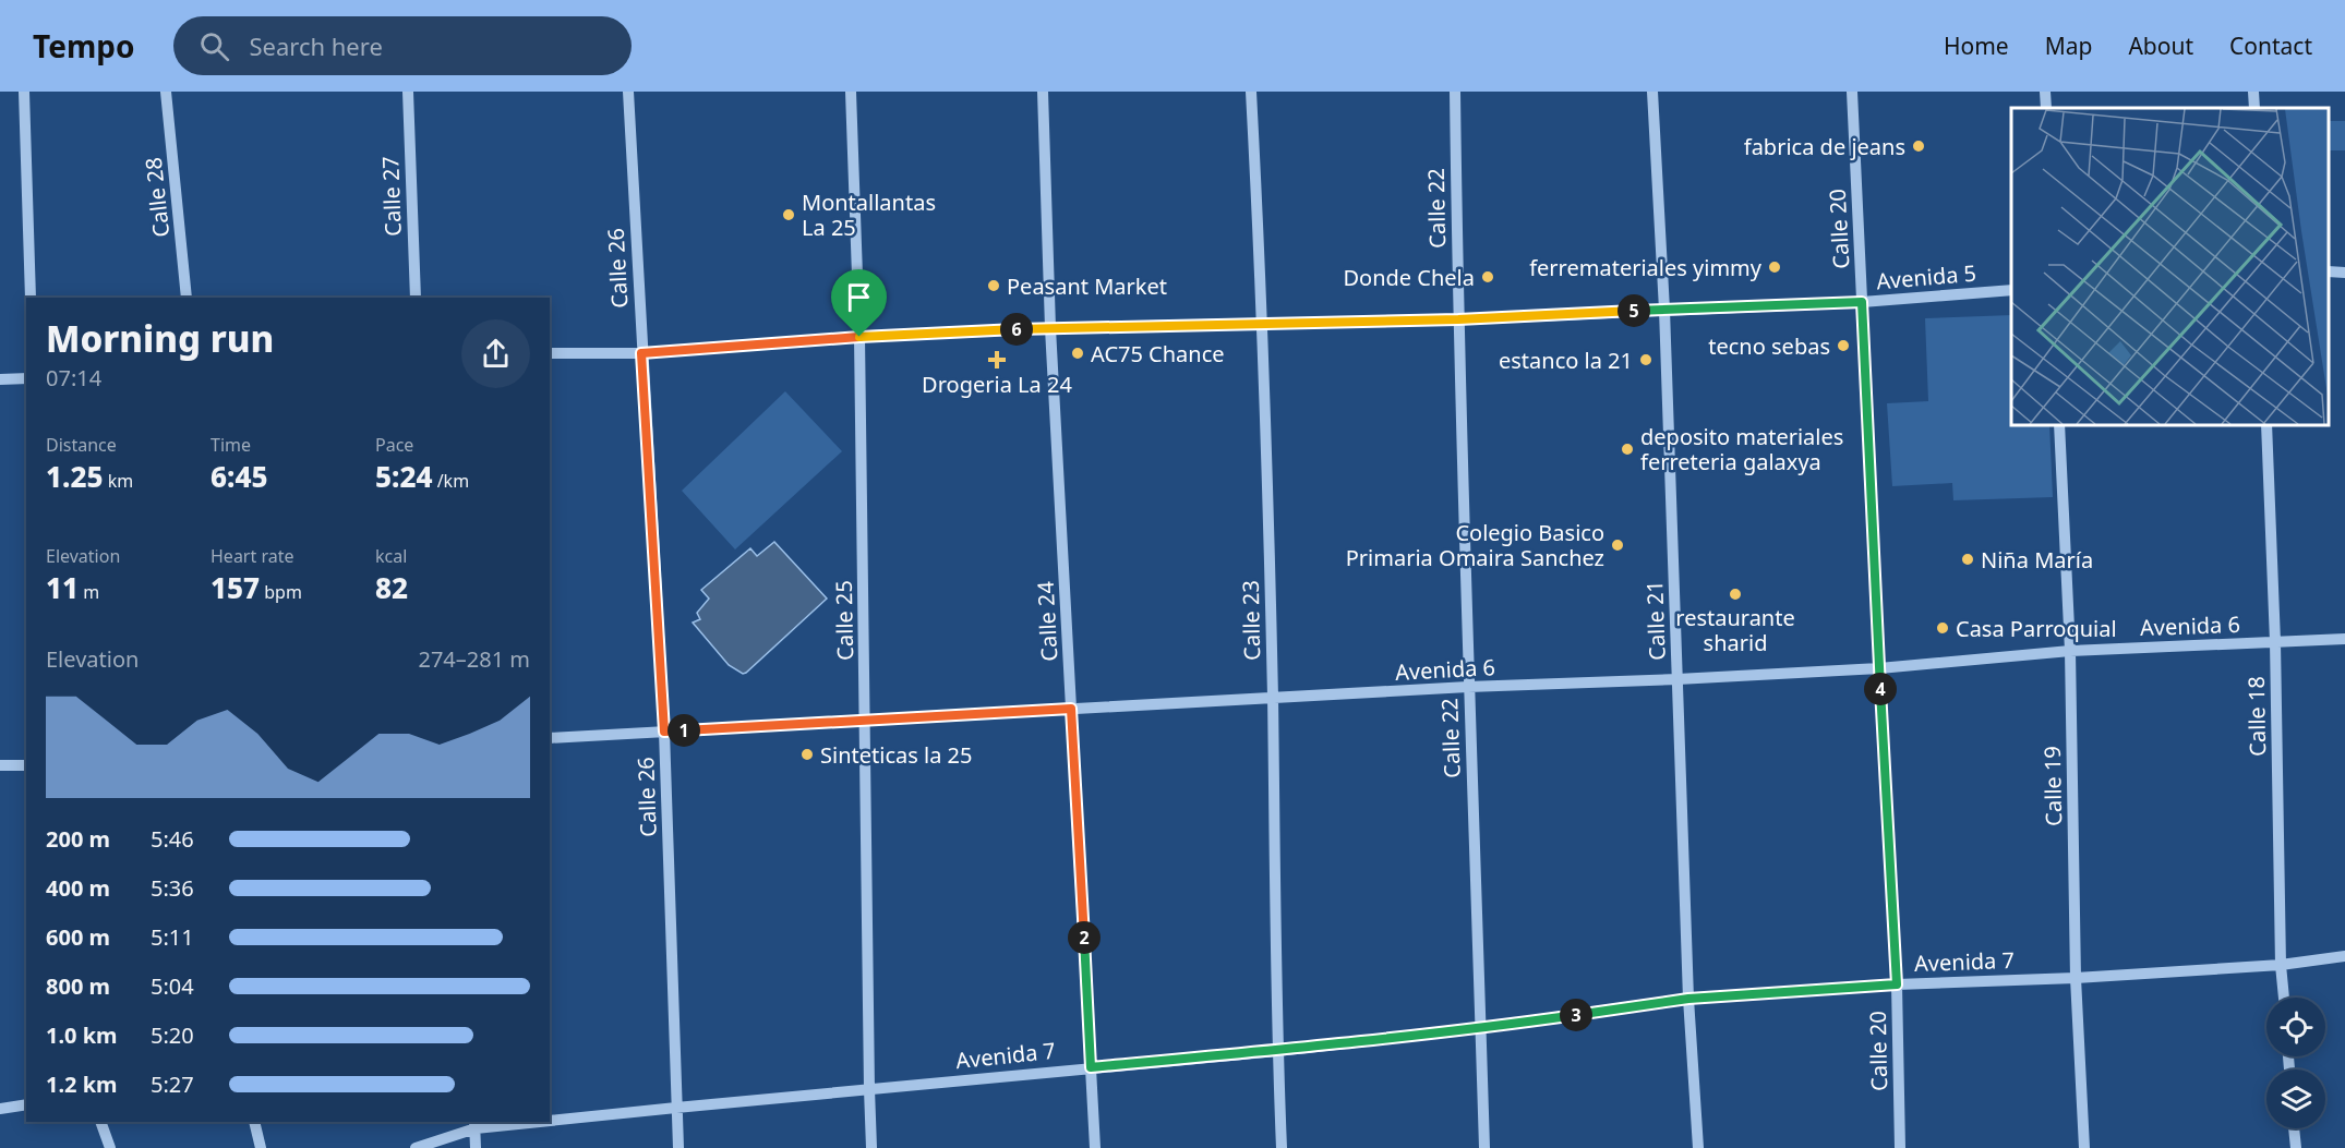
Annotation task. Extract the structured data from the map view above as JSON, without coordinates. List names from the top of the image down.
{
  "streets": {
    "street": [
      "Calle 27",
      "Calle 28",
      "Calle 22",
      "Calle 20",
      "Calle 26",
      "Avenida 5",
      "Calle 25",
      "Calle 23",
      "Calle 21",
      "Calle 24",
      "Avenida 6",
      "Calle 18",
      "Calle 19",
      "Avenida 7"
    ]
  },
  "crossings": [
    ["Calle 22", "Avenida 5"],
    ["Calle 22", "Avenida 6"],
    ["Calle 22", "Avenida 7"],
    ["Calle 20", "Avenida 5"],
    ["Calle 20", "Avenida 6"],
    ["Calle 20", "Avenida 7"],
    ["Calle 26", "Avenida 5"],
    ["Calle 26", "Avenida 6"],
    ["Calle 26", "Avenida 7"],
    ["Avenida 5", "Calle 25"],
    ["Avenida 5", "Calle 23"],
    ["Avenida 5", "Calle 21"],
    ["Avenida 5", "Calle 24"],
    ["Calle 25", "Avenida 6"],
    ["Calle 25", "Avenida 7"],
    ["Calle 23", "Avenida 6"],
    ["Calle 23", "Avenida 7"],
    ["Calle 21", "Avenida 6"],
    ["Calle 21", "Avenida 7"],
    ["Calle 24", "Avenida 6"],
    ["Calle 24", "Avenida 7"],
    ["Avenida 6", "Calle 18"],
    ["Avenida 6", "Calle 19"],
    ["Calle 18", "Avenida 7"],
    ["Calle 19", "Avenida 7"]
  ],
  "places": {
    "other": [
      "fabrica de jeans",
      "Montallantas La 25",
      "ferremateriales yimmy",
      "Donde Chela",
      "Peasant Market",
      "tecno sebas",
      "AC75 Chance",
      "estanco la 21",
      "deposito materiales ferreteria galaxya",
      "Colegio Basico Primaria Omaira Sanchez",
      "Niña María",
      "restaurante sharid",
      "Casa Parroquial",
      "Sinteticas la 25"
    ],
    "health": ["Drogeria La 24"]
  },
  "page": {
    "header": "Tempo",
    "search": "Search here",
    "nav": [
      "Home",
      "Map",
      "About",
      "Contact"
    ],
    "pins": [
      "5",
      "6",
      "4",
      "1",
      "2",
      "3"
    ],
    "heading": ["Morning run", "07:14"],
    "stats": [
      ["Distance", "1.25 km"],
      ["Time", "6:45"],
      ["Pace", "5:24 /km"],
      ["Elevation", "11 m"],
      ["Heart rate", "157 bpm"],
      ["kcal", "82"]
    ],
    "chart": ["Elevation", "274–281 m"],
    "list": [
      {
        "name": "200 m",
        "note": "5:46"
      },
      {
        "name": "400 m",
        "note": "5:36"
      },
      {
        "name": "600 m",
        "note": "5:11"
      },
      {
        "name": "800 m",
        "note": "5:04"
      },
      {
        "name": "1.0 km",
        "note": "5:20"
      },
      {
        "name": "1.2 km",
        "note": "5:27"
      }
    ]
  }
}
